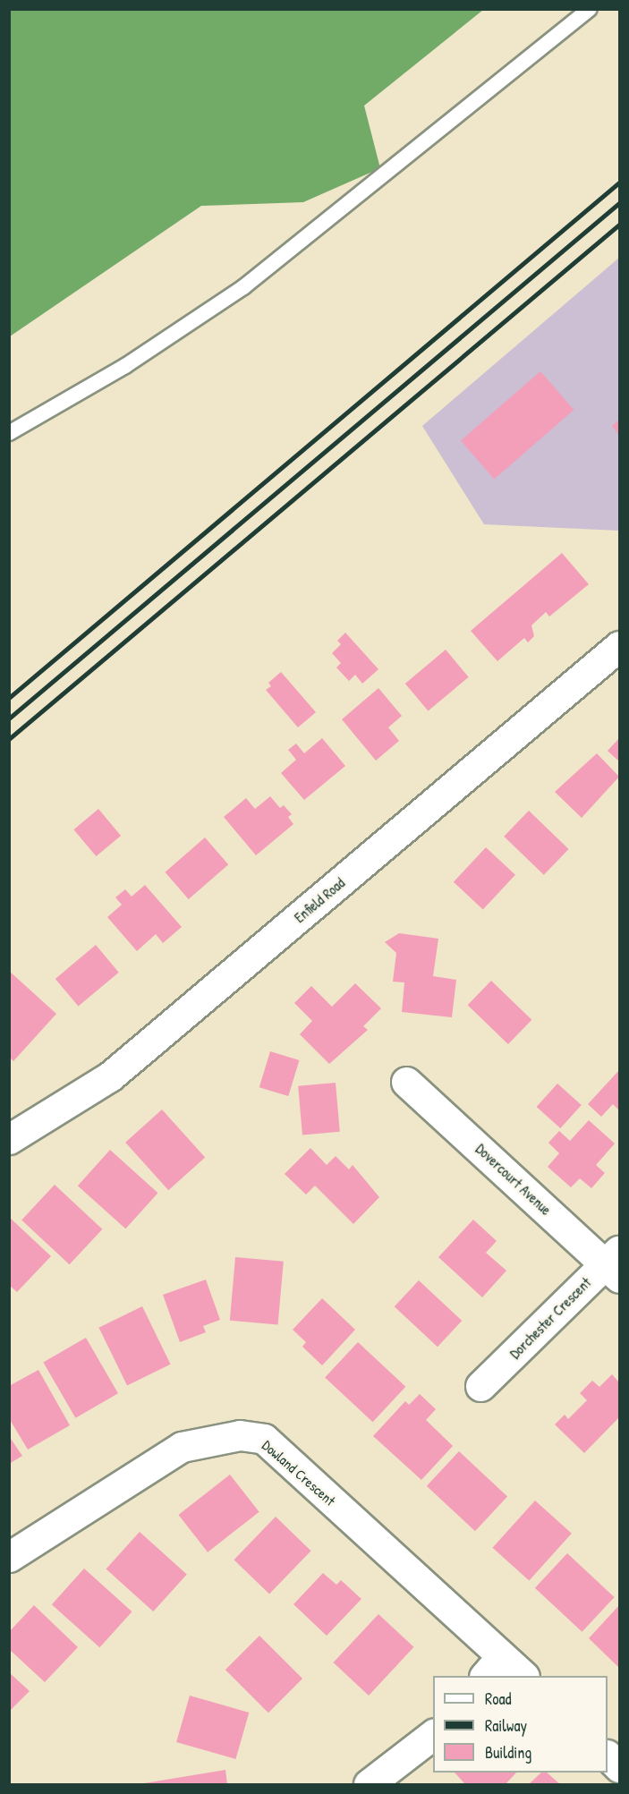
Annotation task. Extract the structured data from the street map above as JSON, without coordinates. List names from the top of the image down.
{
  "streets": {
    "street": [
      "Enfield Road",
      "Dovercourt Avenue",
      "Dorchester Crescent",
      "Dowland Crescent"
    ]
  },
  "crossings": [
    ["Dovercourt Avenue", "Dorchester Crescent"]
  ],
  "legend": ["Road", "Railway", "Building"]
}
